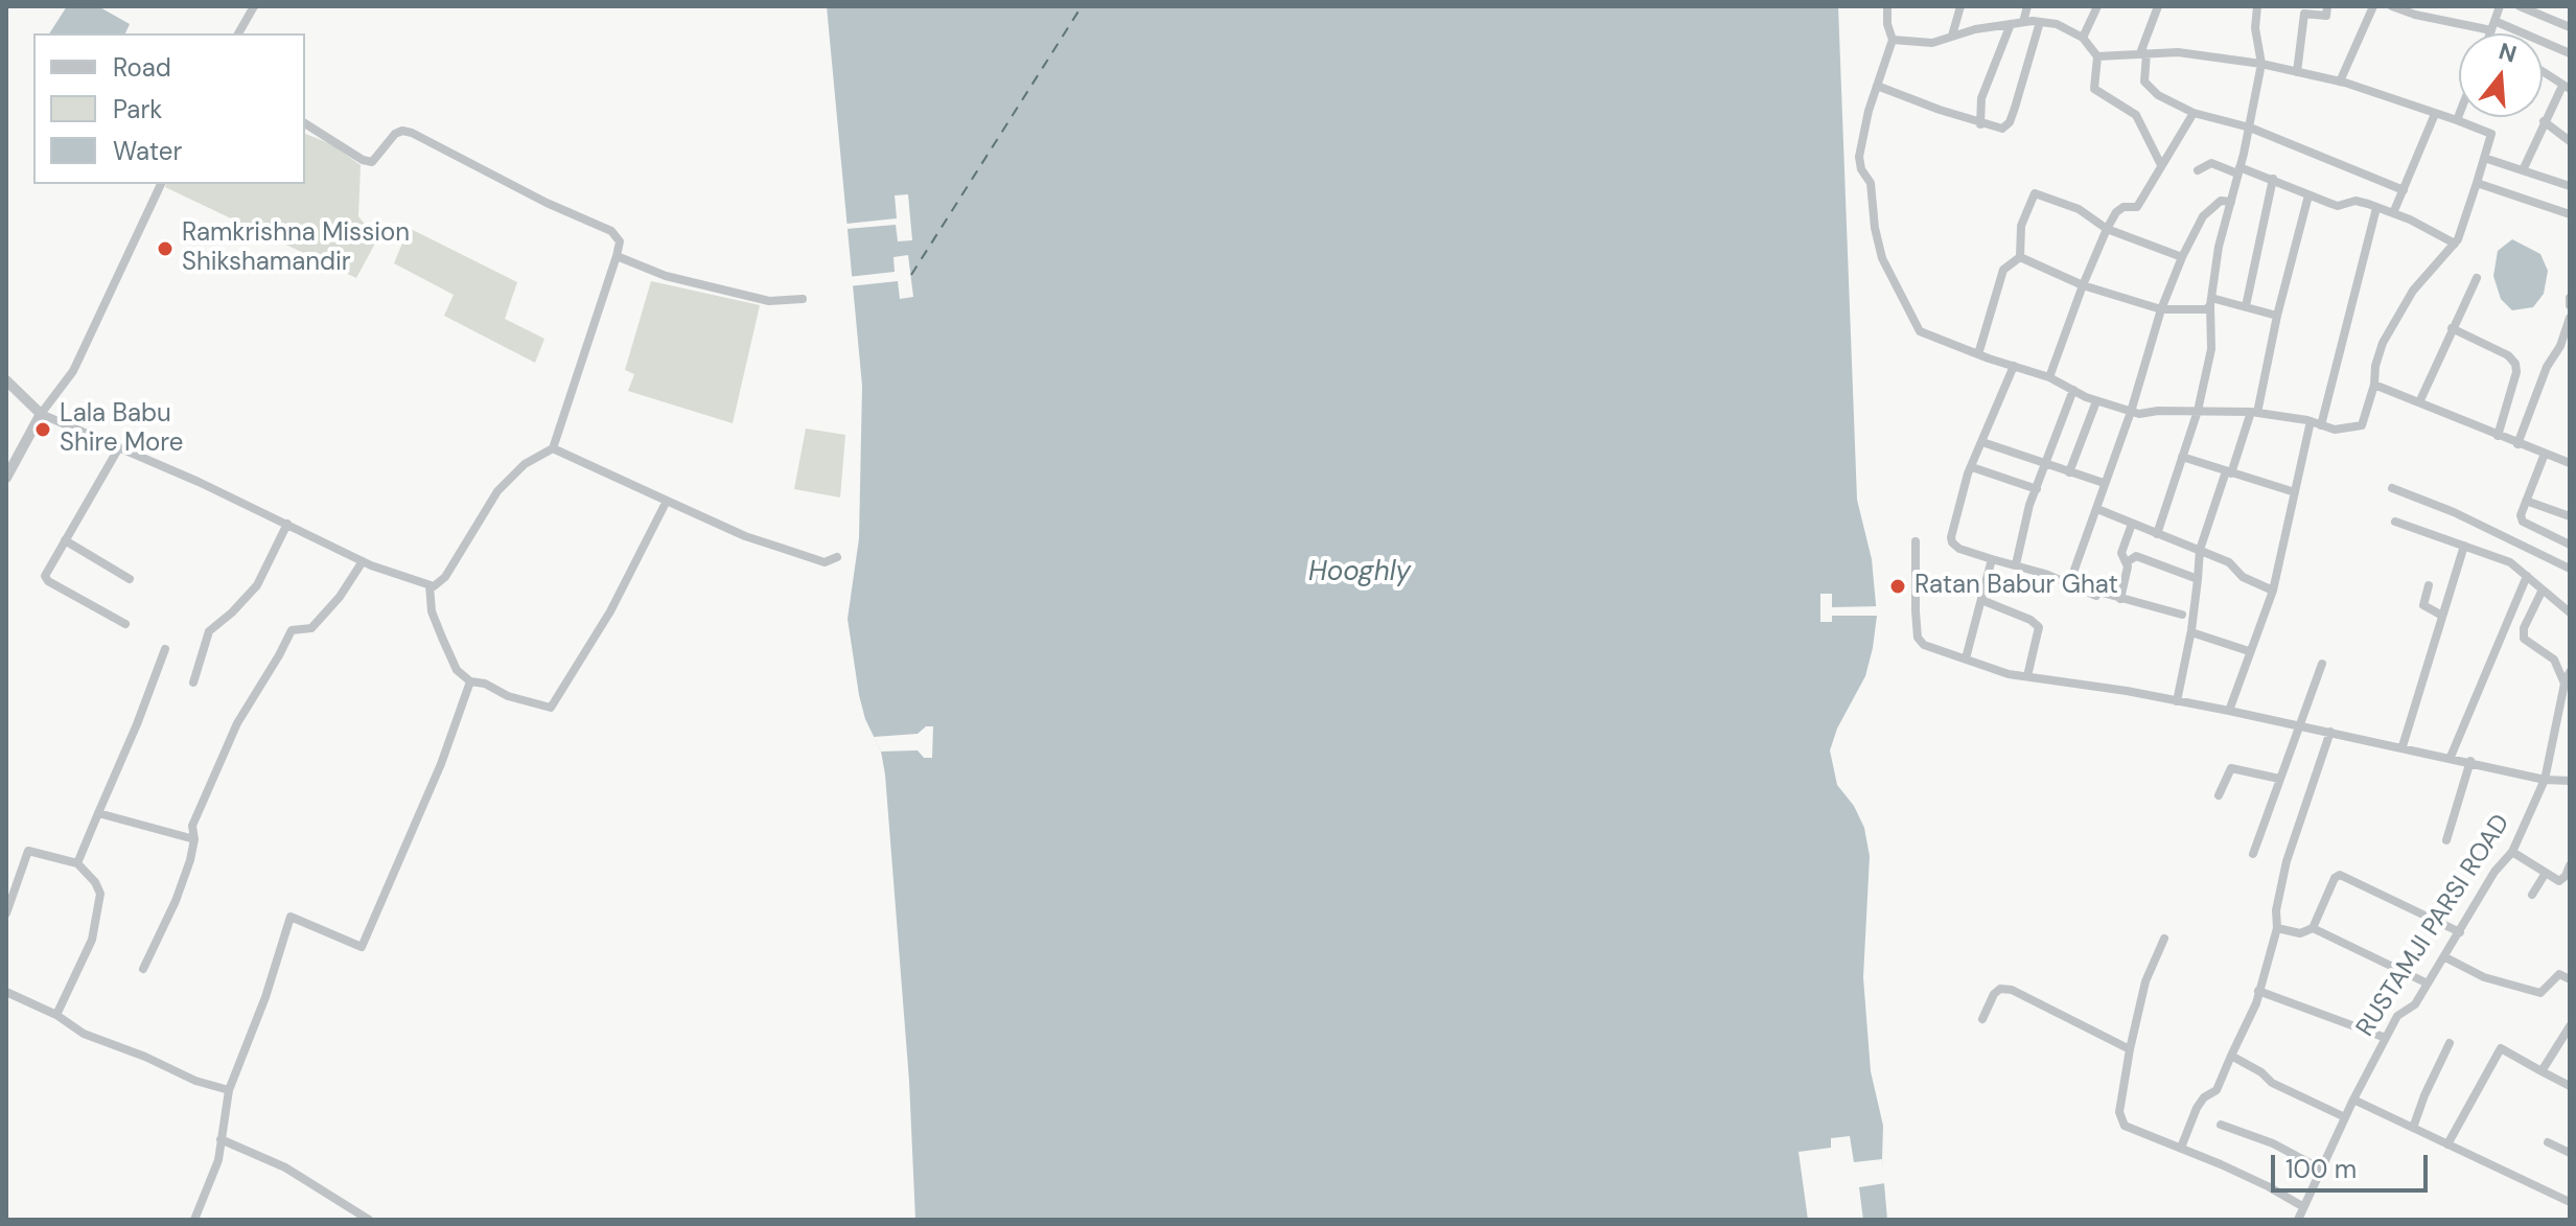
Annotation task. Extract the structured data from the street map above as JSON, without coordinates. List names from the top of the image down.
{
  "streets": {
    "street": ["RUSTAMJI PARSI ROAD"]
  },
  "water": ["Hooghly"],
  "places": ["Ramkrishna Mission Shikshamandir", "Lala Babu Shire More", "Ratan Babur Ghat"],
  "legend": ["Road", "Park", "Water"],
  "scale_bar": "100 m",
  "north": "top"
}
